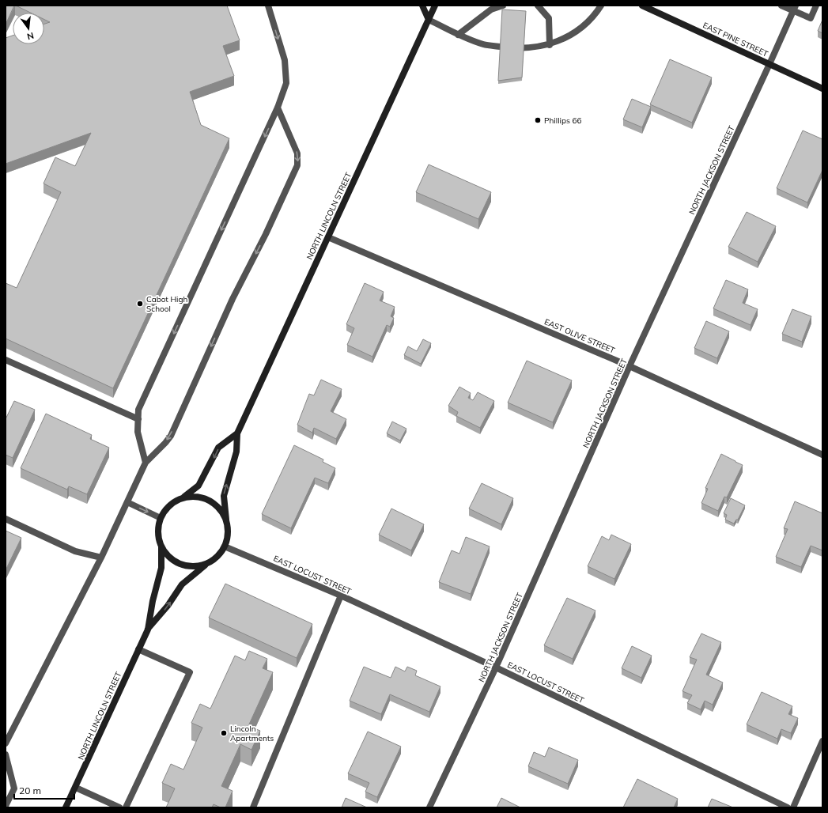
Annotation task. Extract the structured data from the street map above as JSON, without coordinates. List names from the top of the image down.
{
  "streets": {
    "street": [
      "EAST PINE STREET",
      "NORTH JACKSON STREET",
      "NORTH LINCOLN STREET",
      "EAST OLIVE STREET",
      "EAST LOCUST STREET"
    ]
  },
  "crossings": [
    ["EAST PINE STREET", "NORTH JACKSON STREET"],
    ["NORTH JACKSON STREET", "EAST OLIVE STREET"],
    ["NORTH JACKSON STREET", "EAST LOCUST STREET"],
    ["NORTH LINCOLN STREET", "EAST OLIVE STREET"],
    ["NORTH LINCOLN STREET", "EAST LOCUST STREET"]
  ],
  "places": ["Phillips 66", "Cabot High School", "Lincoln Apartments"],
  "scale_bar": "20 m",
  "north": "bottom"
}
